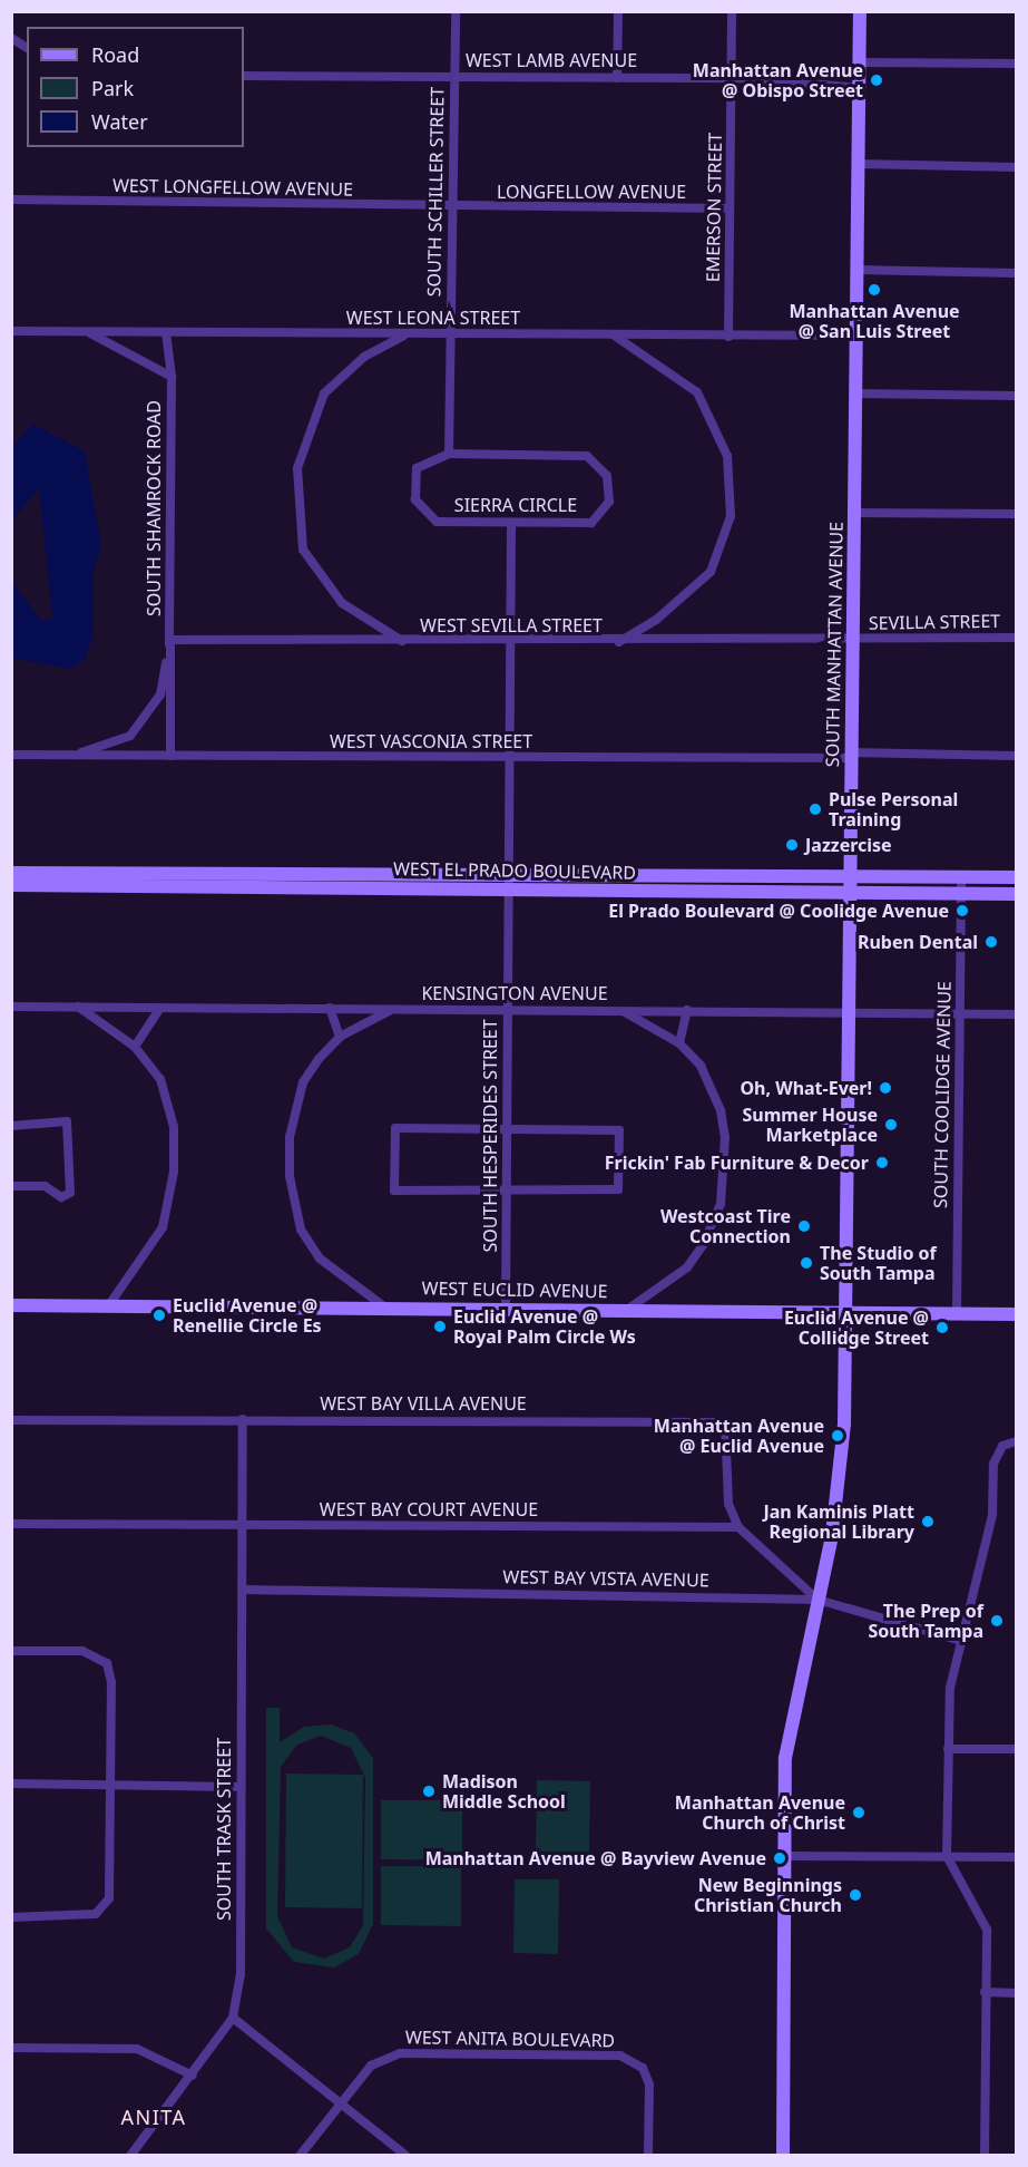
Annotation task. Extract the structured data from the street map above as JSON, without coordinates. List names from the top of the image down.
{
  "streets": {
    "street": [
      "WEST LAMB AVENUE",
      "WEST LONGFELLOW AVENUE",
      "SOUTH SCHILLER STREET",
      "LONGFELLOW AVENUE",
      "EMERSON STREET",
      "WEST LEONA STREET",
      "SIERRA CIRCLE",
      "SOUTH SHAMROCK ROAD",
      "SEVILLA STREET",
      "WEST SEVILLA STREET",
      "SOUTH MANHATTAN AVENUE",
      "WEST VASCONIA STREET",
      "WEST EL PRADO BOULEVARD",
      "KENSINGTON AVENUE",
      "SOUTH COOLIDGE AVENUE",
      "SOUTH HESPERIDES STREET",
      "WEST EUCLID AVENUE",
      "WEST BAY VILLA AVENUE",
      "WEST BAY COURT AVENUE",
      "WEST BAY VISTA AVENUE",
      "SOUTH TRASK STREET",
      "WEST ANITA BOULEVARD"
    ]
  },
  "crossings": [
    ["WEST LAMB AVENUE", "SOUTH SCHILLER STREET"],
    ["WEST LAMB AVENUE", "EMERSON STREET"],
    ["WEST LAMB AVENUE", "SOUTH MANHATTAN AVENUE"],
    ["WEST LONGFELLOW AVENUE", "SOUTH SCHILLER STREET"],
    ["WEST LONGFELLOW AVENUE", "LONGFELLOW AVENUE"],
    ["SOUTH SCHILLER STREET", "LONGFELLOW AVENUE"],
    ["SOUTH SCHILLER STREET", "WEST LEONA STREET"],
    ["SOUTH SCHILLER STREET", "SIERRA CIRCLE"],
    ["LONGFELLOW AVENUE", "EMERSON STREET"],
    ["EMERSON STREET", "WEST LEONA STREET"],
    ["WEST LEONA STREET", "SOUTH SHAMROCK ROAD"],
    ["WEST LEONA STREET", "SOUTH MANHATTAN AVENUE"],
    ["SIERRA CIRCLE", "SOUTH HESPERIDES STREET"],
    ["SOUTH SHAMROCK ROAD", "WEST SEVILLA STREET"],
    ["SOUTH SHAMROCK ROAD", "WEST VASCONIA STREET"],
    ["SEVILLA STREET", "WEST SEVILLA STREET"],
    ["SEVILLA STREET", "SOUTH MANHATTAN AVENUE"],
    ["WEST SEVILLA STREET", "SOUTH MANHATTAN AVENUE"],
    ["WEST SEVILLA STREET", "SOUTH HESPERIDES STREET"],
    ["SOUTH MANHATTAN AVENUE", "WEST VASCONIA STREET"],
    ["SOUTH MANHATTAN AVENUE", "WEST EL PRADO BOULEVARD"],
    ["SOUTH MANHATTAN AVENUE", "KENSINGTON AVENUE"],
    ["SOUTH MANHATTAN AVENUE", "WEST EUCLID AVENUE"],
    ["SOUTH MANHATTAN AVENUE", "WEST BAY VISTA AVENUE"],
    ["WEST VASCONIA STREET", "SOUTH HESPERIDES STREET"],
    ["WEST EL PRADO BOULEVARD", "SOUTH COOLIDGE AVENUE"],
    ["WEST EL PRADO BOULEVARD", "SOUTH HESPERIDES STREET"],
    ["KENSINGTON AVENUE", "SOUTH COOLIDGE AVENUE"],
    ["KENSINGTON AVENUE", "SOUTH HESPERIDES STREET"],
    ["SOUTH COOLIDGE AVENUE", "WEST EUCLID AVENUE"],
    ["SOUTH HESPERIDES STREET", "WEST EUCLID AVENUE"],
    ["WEST BAY VILLA AVENUE", "WEST BAY COURT AVENUE"],
    ["WEST BAY VILLA AVENUE", "SOUTH TRASK STREET"],
    ["WEST BAY COURT AVENUE", "SOUTH TRASK STREET"],
    ["WEST BAY VISTA AVENUE", "SOUTH TRASK STREET"]
  ],
  "districts": ["ANITA"],
  "places": [
    "Manhattan Avenue @ Obispo Street",
    "Manhattan Avenue @ San Luis Street",
    "Pulse Personal Training",
    "Jazzercise",
    "El Prado Boulevard @ Coolidge Avenue",
    "Ruben Dental",
    "Oh, What-Ever!",
    "Summer House Marketplace",
    "Frickin' Fab Furniture & Decor",
    "Westcoast Tire Connection",
    "The Studio of South Tampa",
    "Euclid Avenue @ Renellie Circle Es",
    "Euclid Avenue @ Royal Palm Circle Ws",
    "Euclid Avenue @ Collidge Street",
    "Manhattan Avenue @ Euclid Avenue",
    "Jan Kaminis Platt Regional Library",
    "The Prep of South Tampa",
    "Madison Middle School",
    "Manhattan Avenue Church of Christ",
    "Manhattan Avenue @ Bayview Avenue",
    "New Beginnings Christian Church"
  ],
  "legend": ["Road", "Park", "Water"]
}
